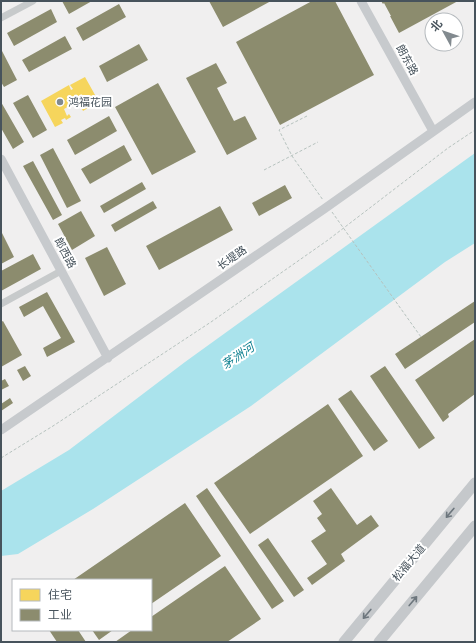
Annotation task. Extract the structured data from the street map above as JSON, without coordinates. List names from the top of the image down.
{
  "streets": {
    "main road": ["松福大道"],
    "street": ["朗东路", "郎西路", "长堤路"]
  },
  "crossings": [
    ["朗东路", "长堤路"],
    ["郎西路", "长堤路"]
  ],
  "water": ["茅洲河"],
  "places": ["鸿福花园"],
  "legend": ["住宅", "工业"],
  "north": "top left"
}
